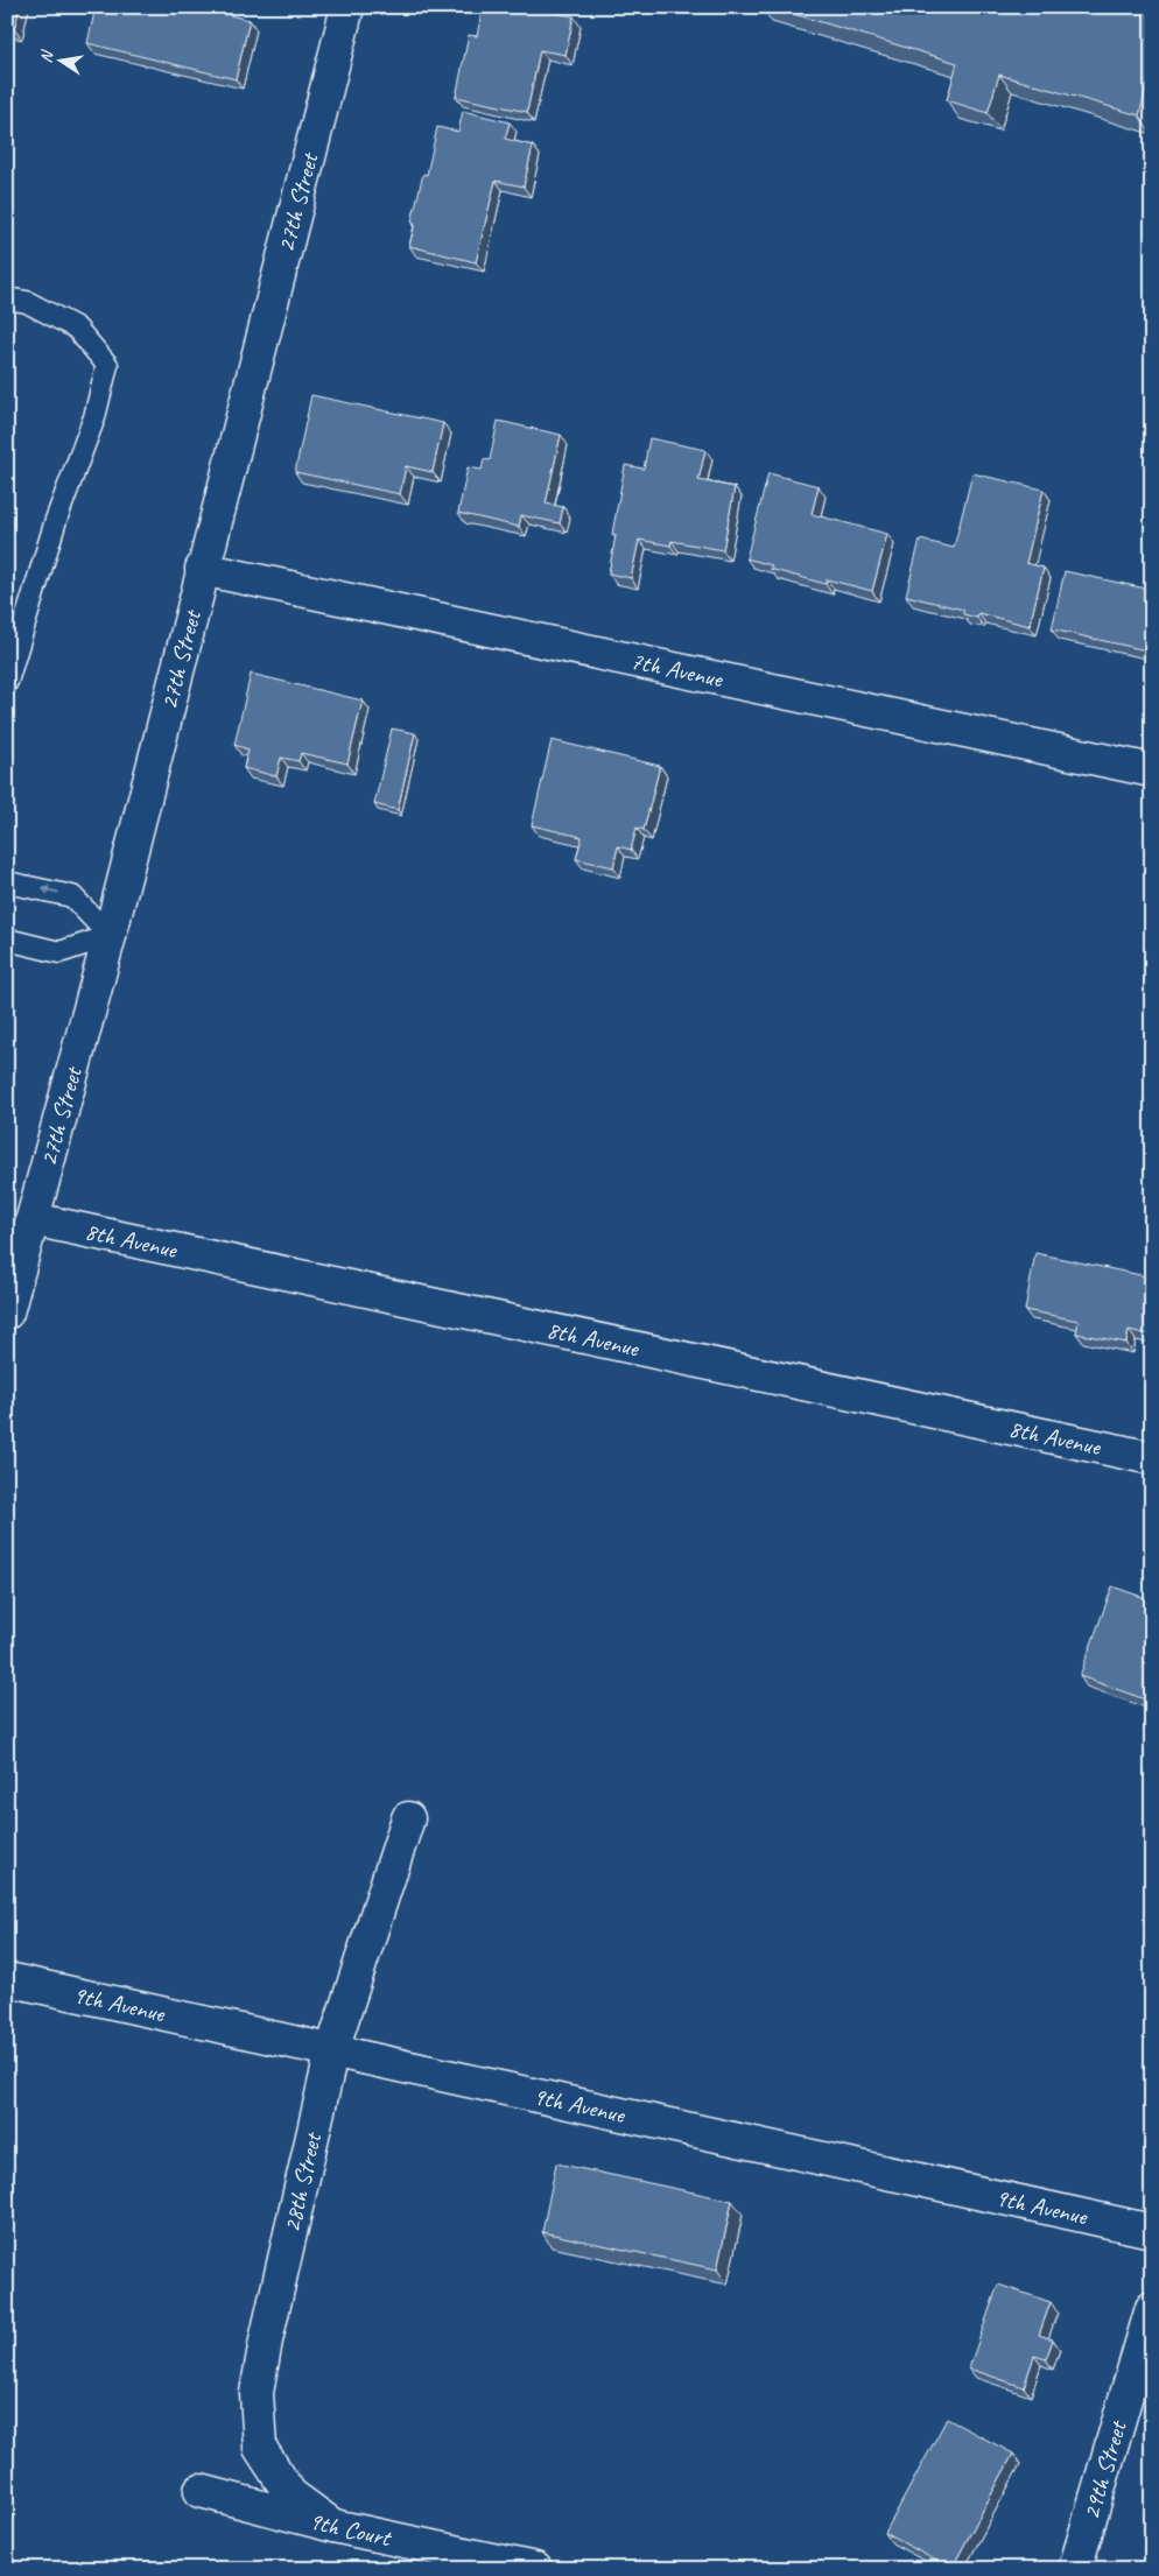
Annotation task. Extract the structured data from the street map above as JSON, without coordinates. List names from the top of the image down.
{
  "streets": {
    "street": [
      "27th Street",
      "7th Avenue",
      "8th Avenue",
      "9th Avenue",
      "28th Street",
      "29th Street",
      "9th Court"
    ]
  },
  "crossings": [
    ["27th Street", "7th Avenue"],
    ["27th Street", "8th Avenue"],
    ["9th Avenue", "28th Street"],
    ["28th Street", "9th Court"]
  ],
  "north": "left"
}
